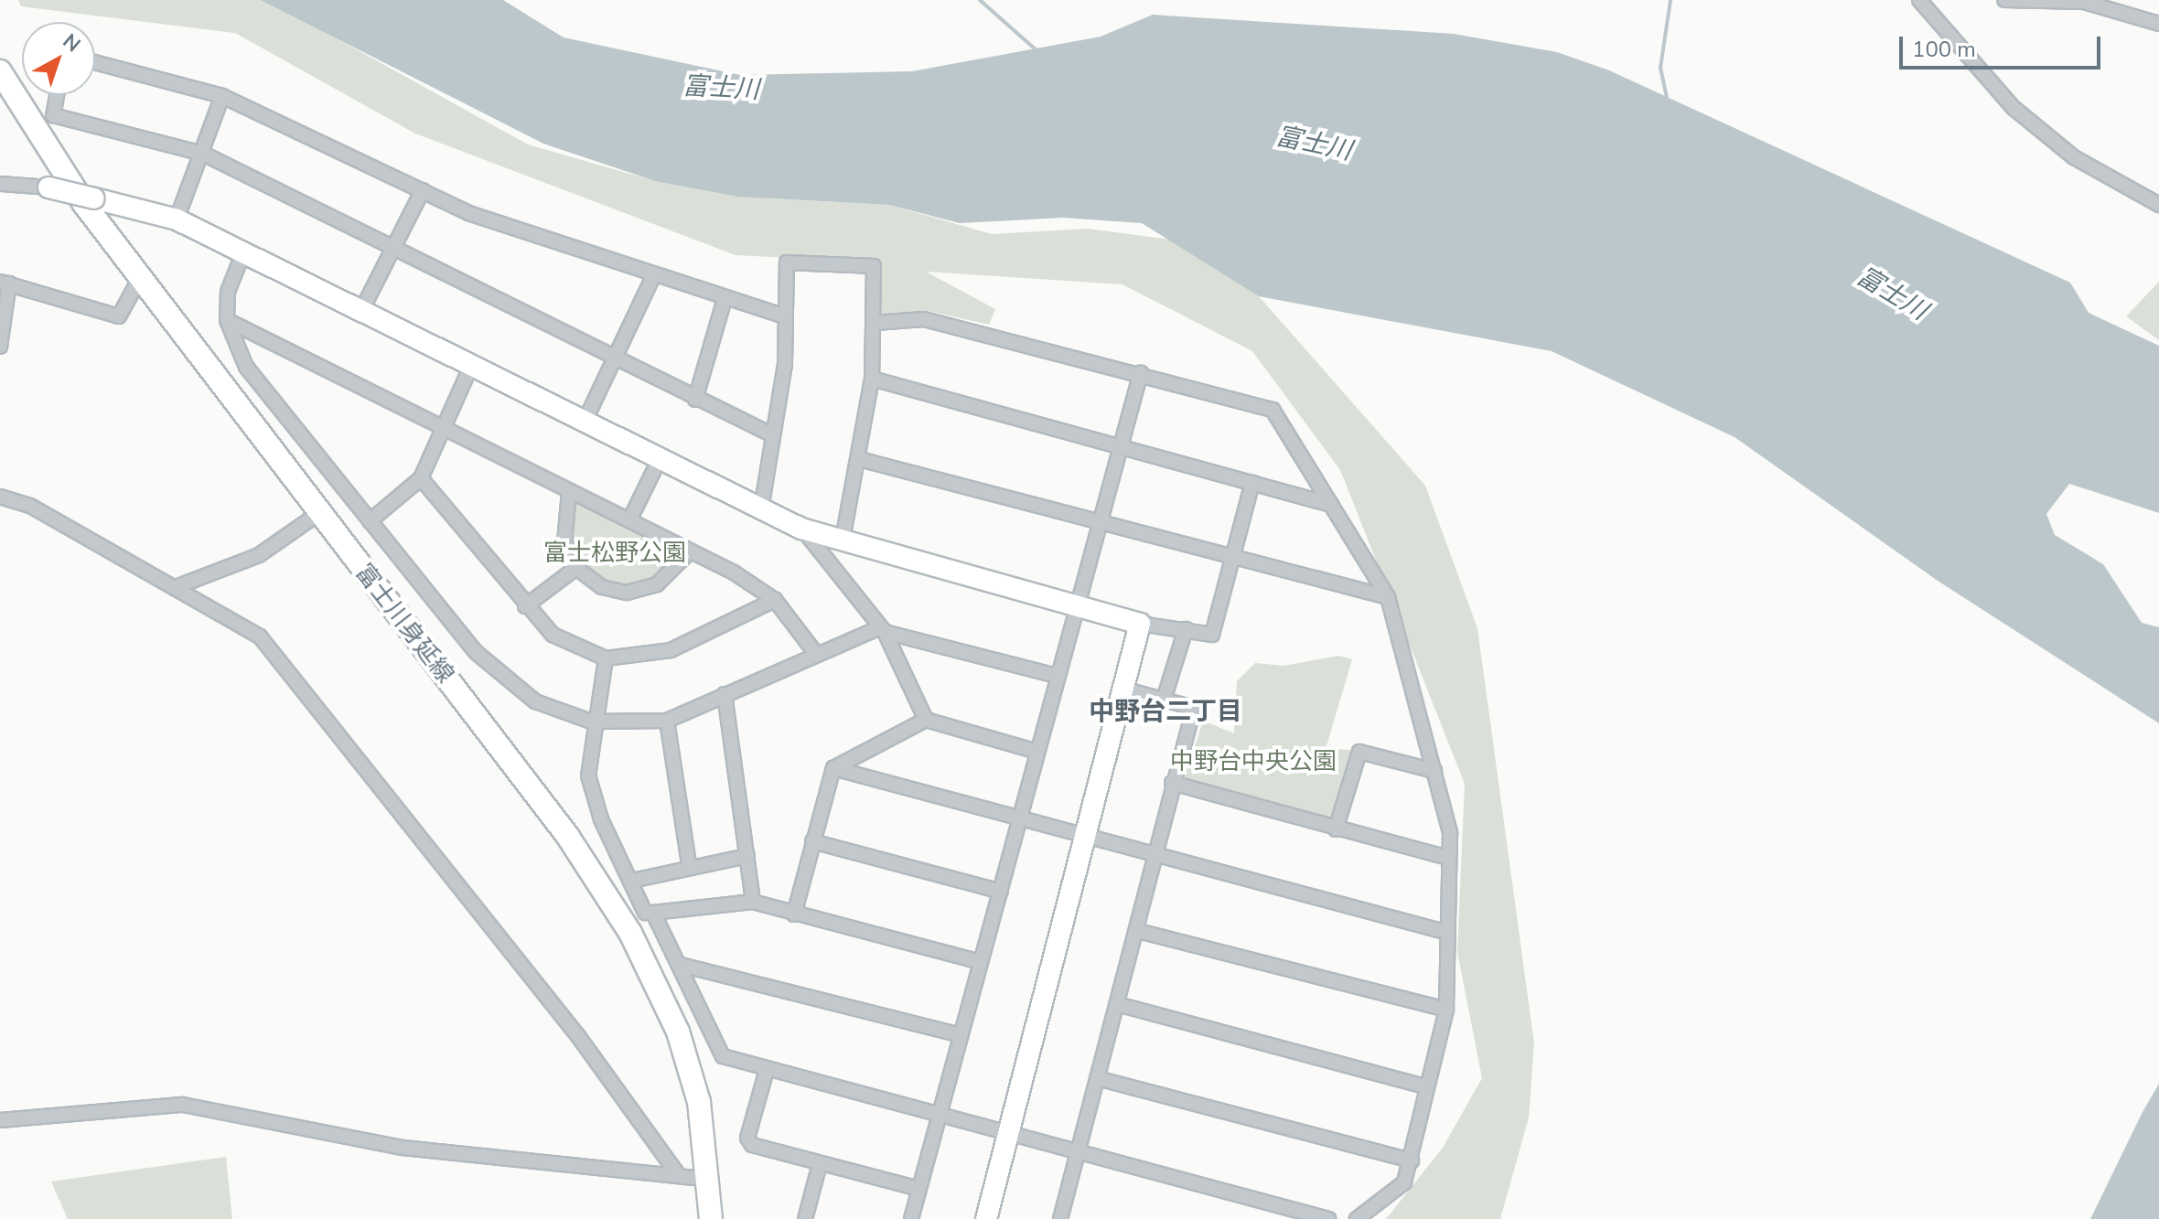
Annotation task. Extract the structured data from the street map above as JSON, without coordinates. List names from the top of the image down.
{
  "streets": {
    "main road": ["富士川身延線"]
  },
  "districts": ["中野台二丁目"],
  "water": ["富士川"],
  "parks": ["富士松野公園", "中野台中央公園"],
  "scale_bar": "100 m",
  "north": "top right"
}
